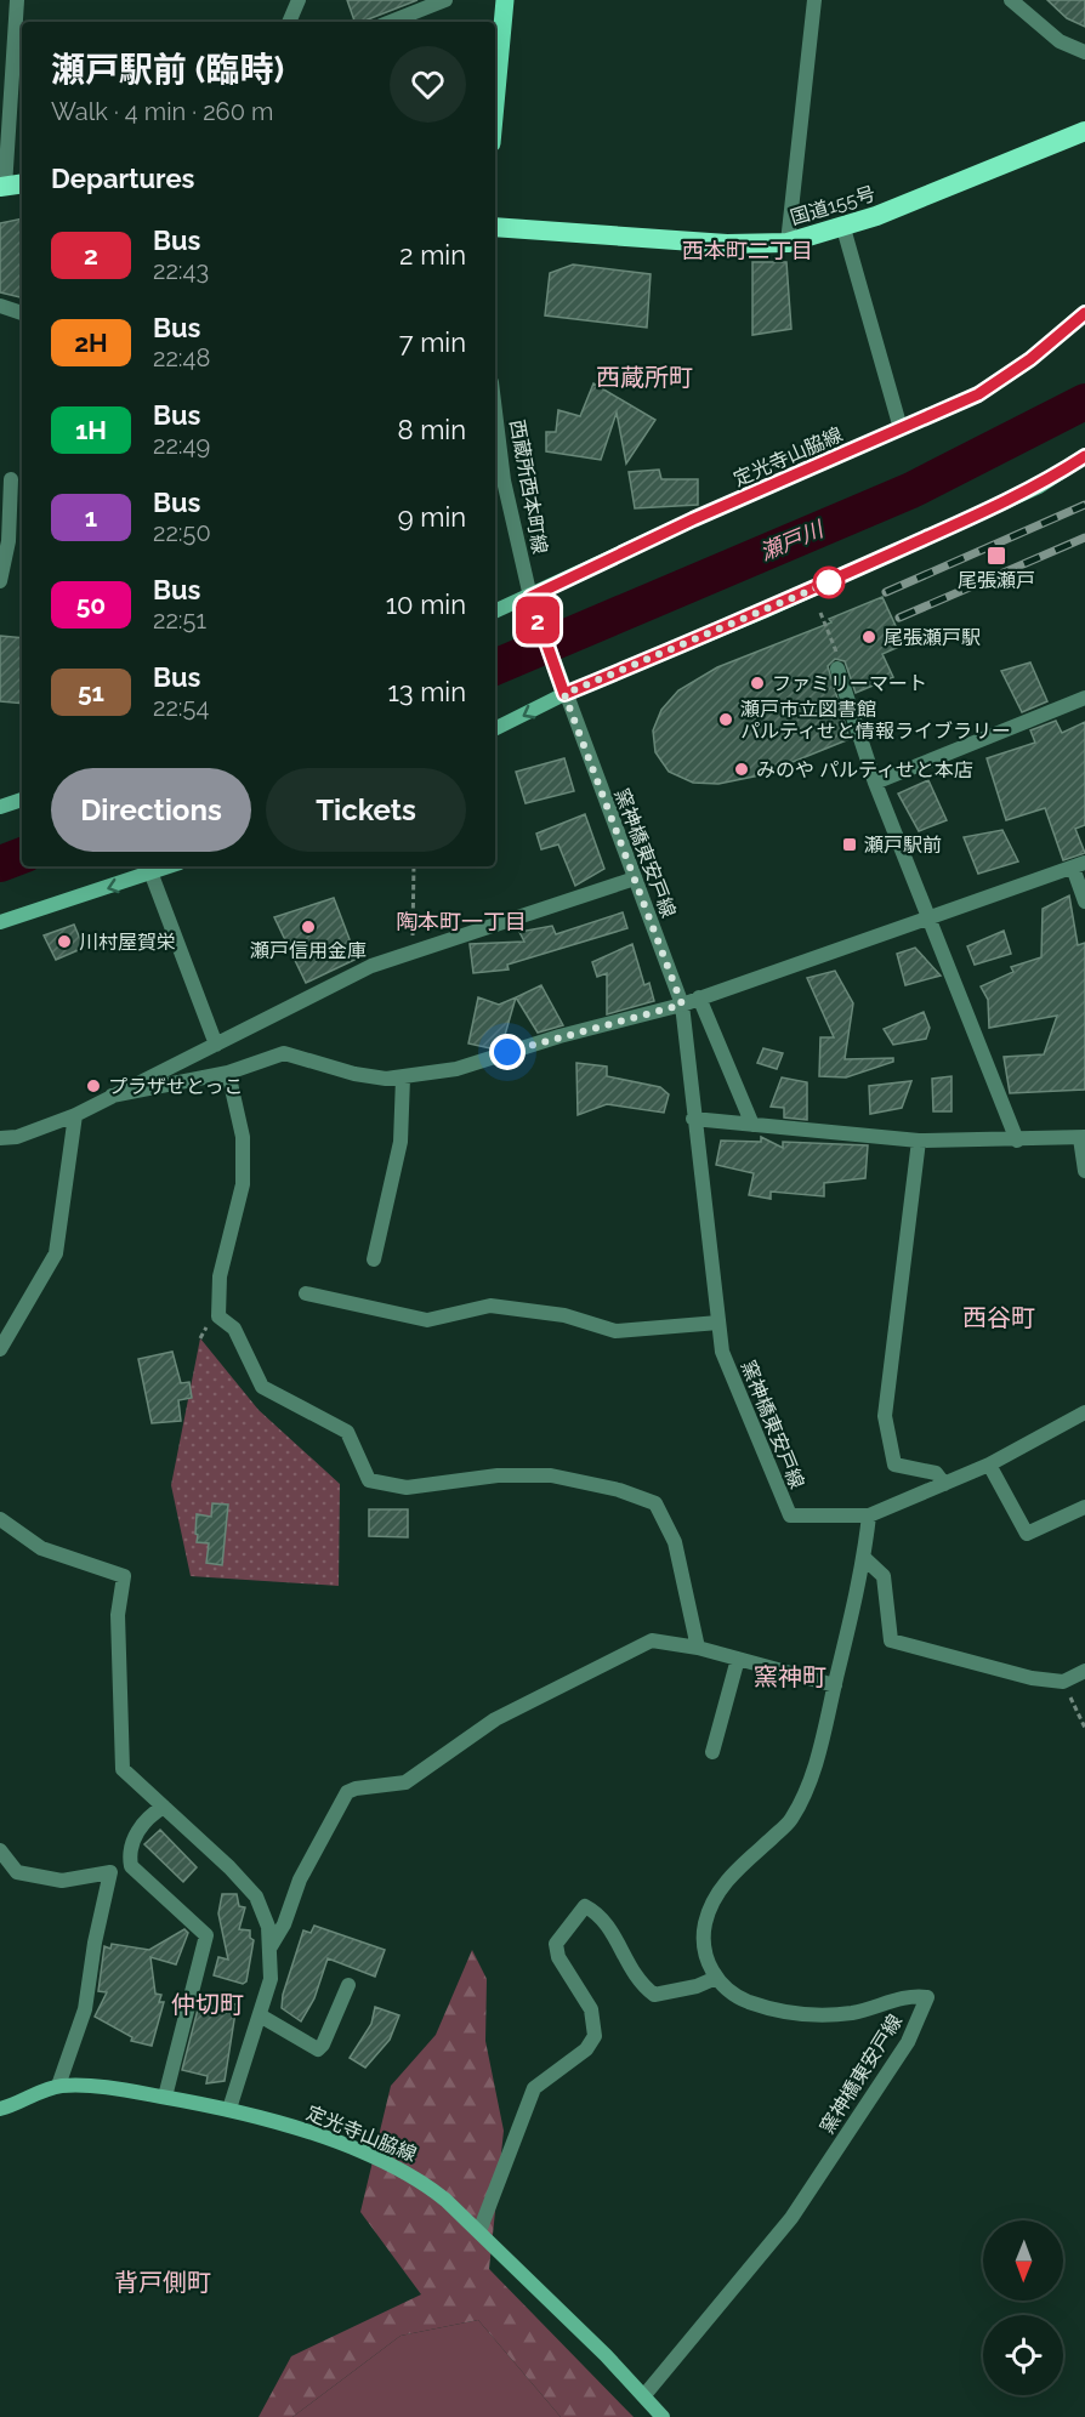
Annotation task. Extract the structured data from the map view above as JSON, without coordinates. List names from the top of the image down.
{
  "streets": {
    "highway": ["国道155号"],
    "main road": ["定光寺山脇線"],
    "street": ["西蔵所西本町線", "窯神橋東安戸線"]
  },
  "crossings": [
    ["定光寺山脇線", "西蔵所西本町線"],
    ["定光寺山脇線", "窯神橋東安戸線"],
    ["西蔵所西本町線", "窯神橋東安戸線"]
  ],
  "districts": [
    "西本町二丁目",
    "西蔵所町",
    "陶本町一丁目",
    "西谷町",
    "窯神町",
    "仲切町",
    "背戸側町"
  ],
  "water": ["瀬戸川"],
  "places": {
    "transit": ["尾張瀬戸", "瀬戸駅前"],
    "other": [
      "尾張瀬戸駅",
      "ファミリーマート",
      "瀬戸市立図書館 パルティせと情報ライブラリー",
      "みのや パルティせと本店",
      "瀬戸信用金庫",
      "川村屋賀栄",
      "プラザせとっこ"
    ]
  },
  "lines": ["bus line 2"],
  "north": "bottom",
  "page": {
    "on_map": "2",
    "heading": [
      ["瀬戸駅前 (臨時)", "Walk · 4 min · 260 m"],
      "Departures"
    ],
    "list": [
      {
        "mark": "2",
        "name": "Bus",
        "note": "22:43",
        "value": "2 min"
      },
      {
        "mark": "2H",
        "name": "Bus",
        "note": "22:48",
        "value": "7 min"
      },
      {
        "mark": "1H",
        "name": "Bus",
        "note": "22:49",
        "value": "8 min"
      },
      {
        "mark": "1",
        "name": "Bus",
        "note": "22:50",
        "value": "9 min"
      },
      {
        "mark": "50",
        "name": "Bus",
        "note": "22:51",
        "value": "10 min"
      },
      {
        "mark": "51",
        "name": "Bus",
        "note": "22:54",
        "value": "13 min"
      }
    ],
    "buttons": ["Directions", "Tickets"]
  }
}
